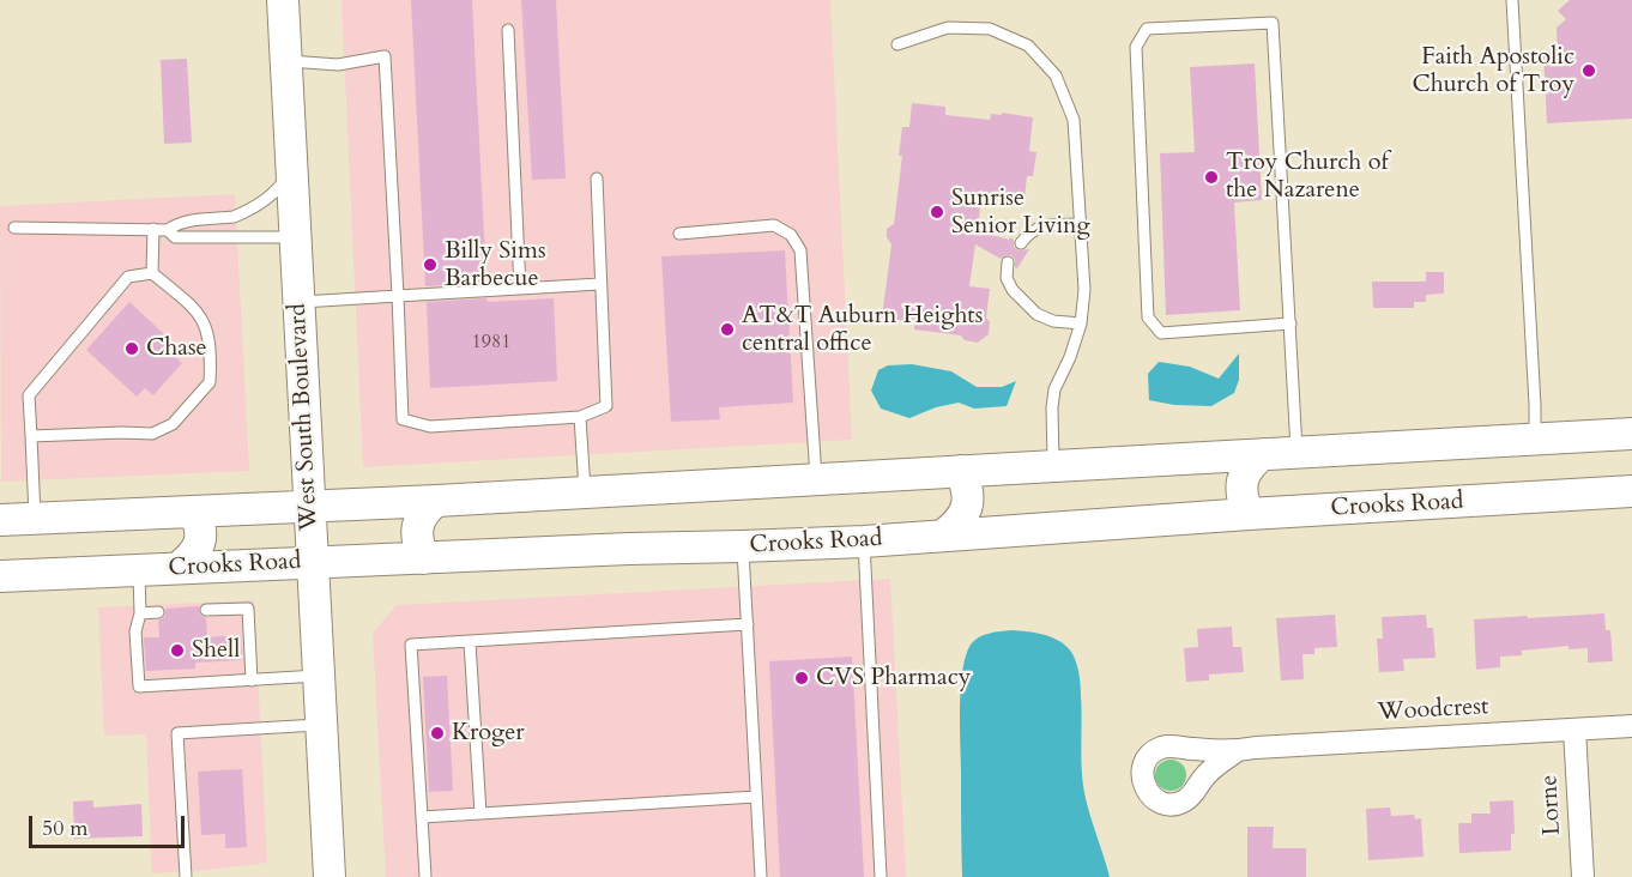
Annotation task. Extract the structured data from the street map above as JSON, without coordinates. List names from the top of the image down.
{
  "streets": {
    "main road": ["West South Boulevard", "Crooks Road"],
    "street": ["Woodcrest", "Lorne"]
  },
  "crossings": [
    ["West South Boulevard", "Crooks Road"],
    ["Woodcrest", "Lorne"]
  ],
  "places": [
    "Faith Apostolic Church of Troy",
    "Troy Church of the Nazarene",
    "Sunrise Senior Living",
    "Billy Sims Barbecue",
    "AT&T Auburn Heights central office",
    "Chase",
    "Shell",
    "CVS Pharmacy",
    "Kroger"
  ],
  "house_numbers": ["1981"],
  "scale_bar": "50 m"
}
